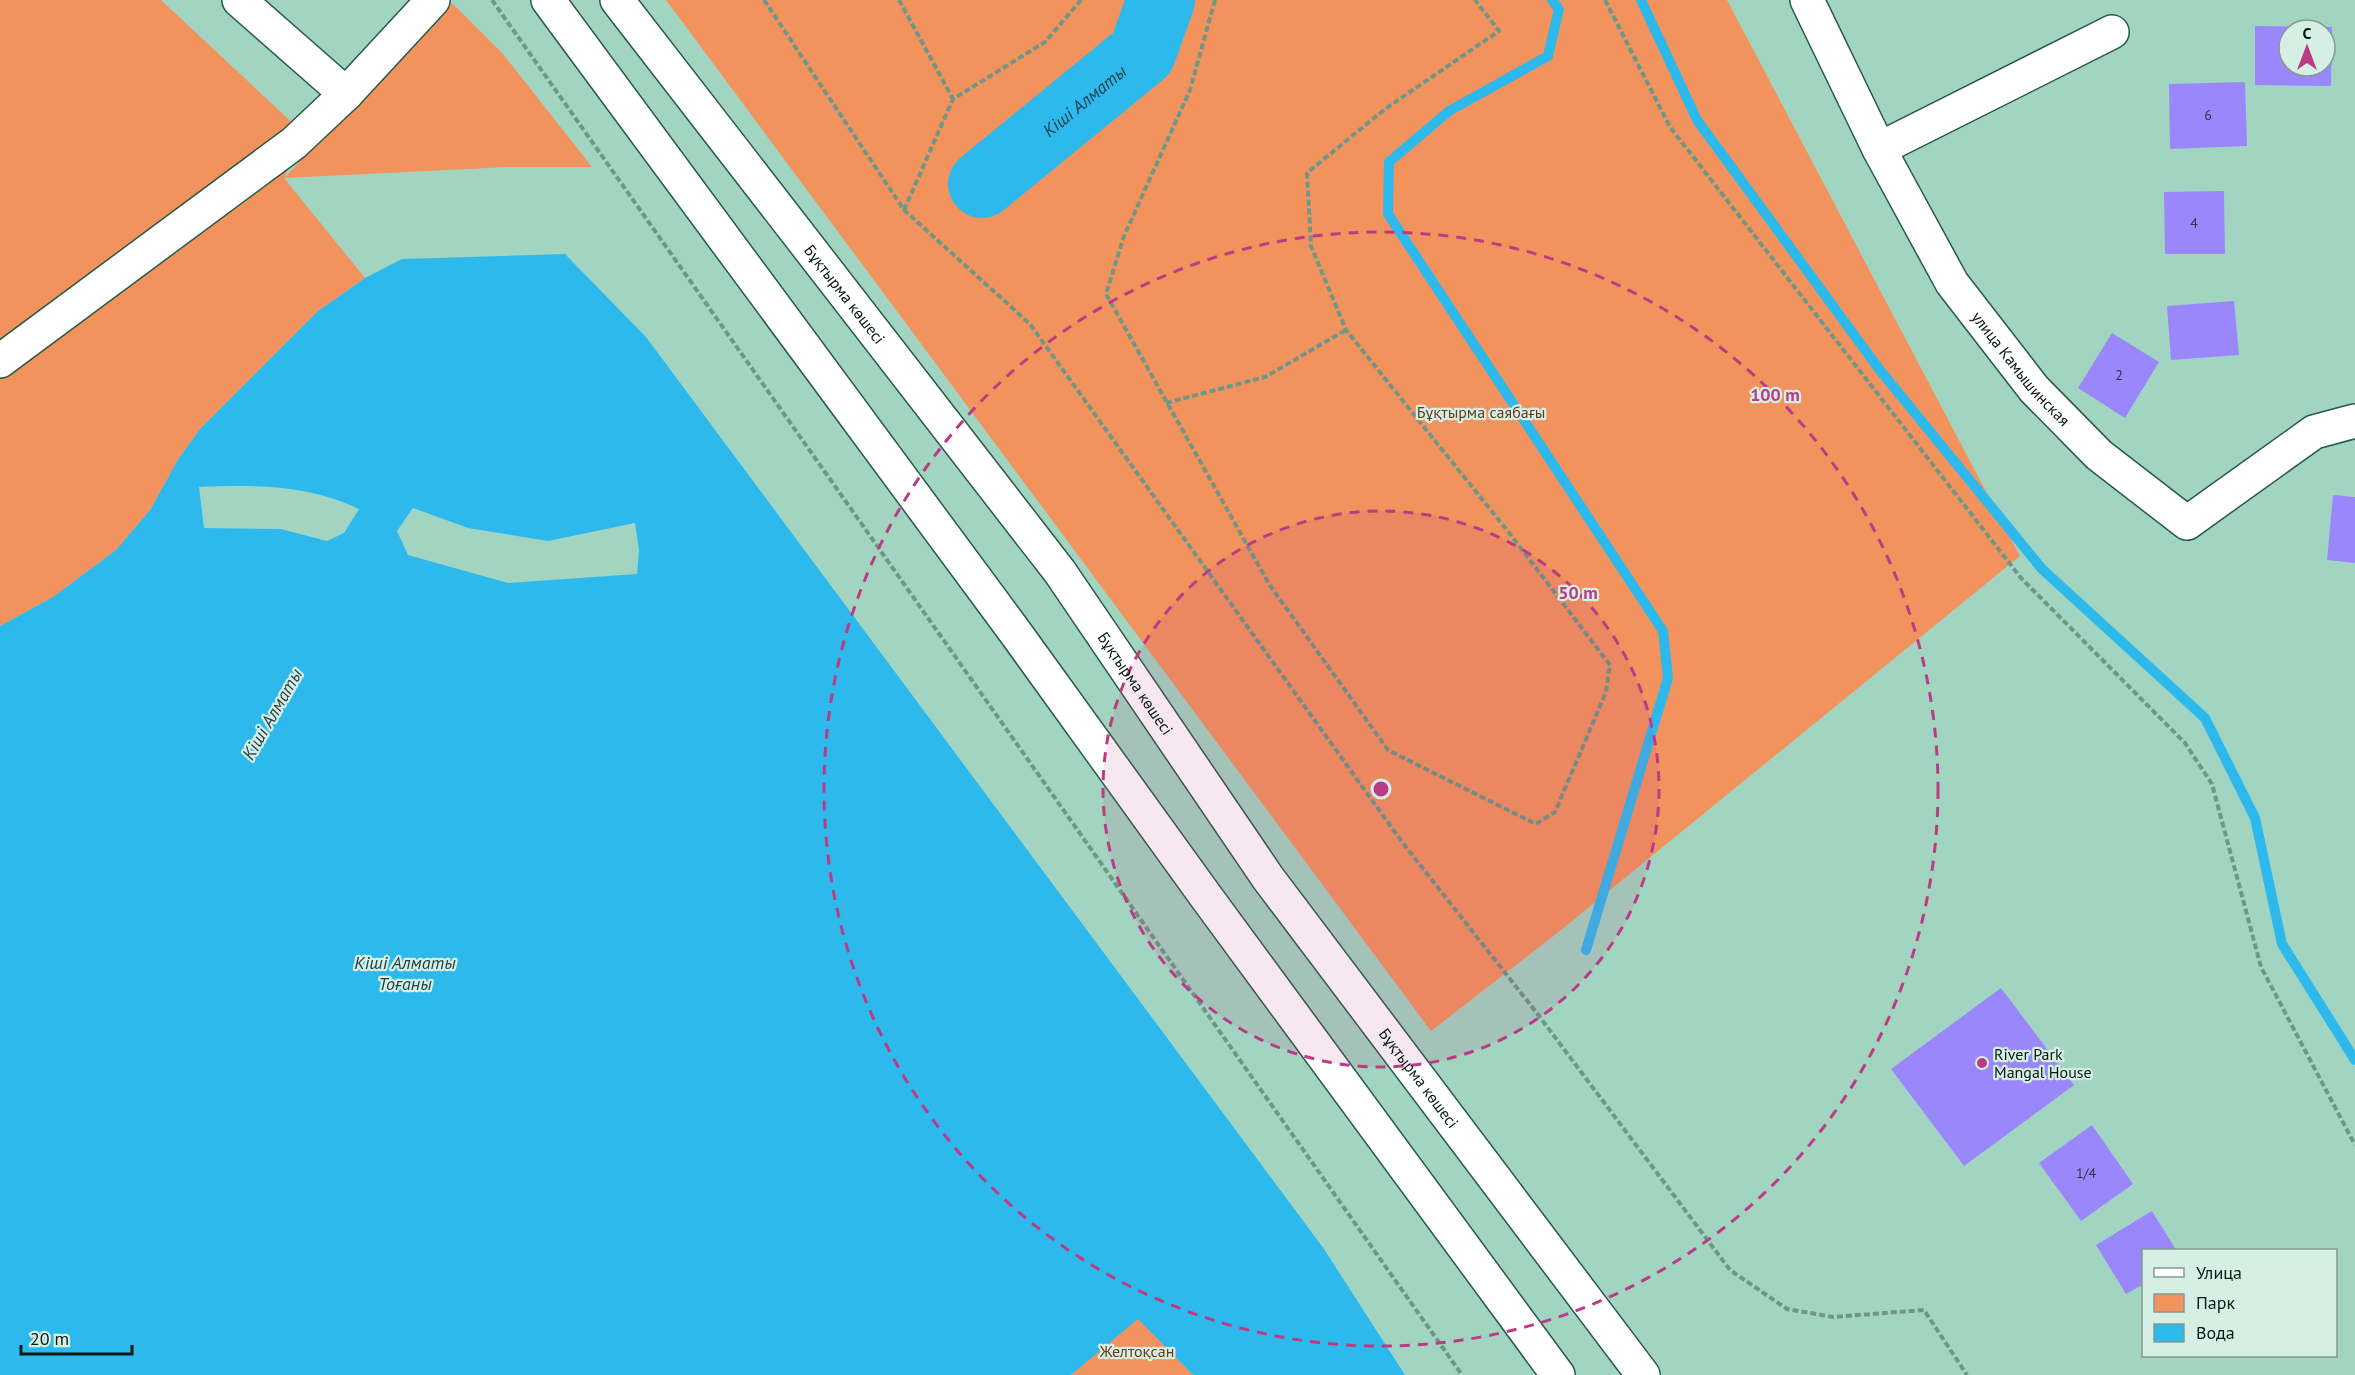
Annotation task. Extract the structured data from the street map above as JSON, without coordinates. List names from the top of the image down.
{
  "streets": {
    "main road": ["Бұқтырма көшесі", "улица Камышинская"]
  },
  "water": ["Кіші Алматы", "Кіші Алматы Тоғаны"],
  "parks": ["Бұқтырма саябағы", "Желтоқсан"],
  "places": ["River Park Mangal House"],
  "house_numbers": [
    "6",
    "4",
    "2",
    "1/4"
  ],
  "legend": ["Улица", "Парк", "Вода"],
  "scale_bar": "20 m",
  "north": "top",
  "rings": ["100 m", "50 m"]
}
